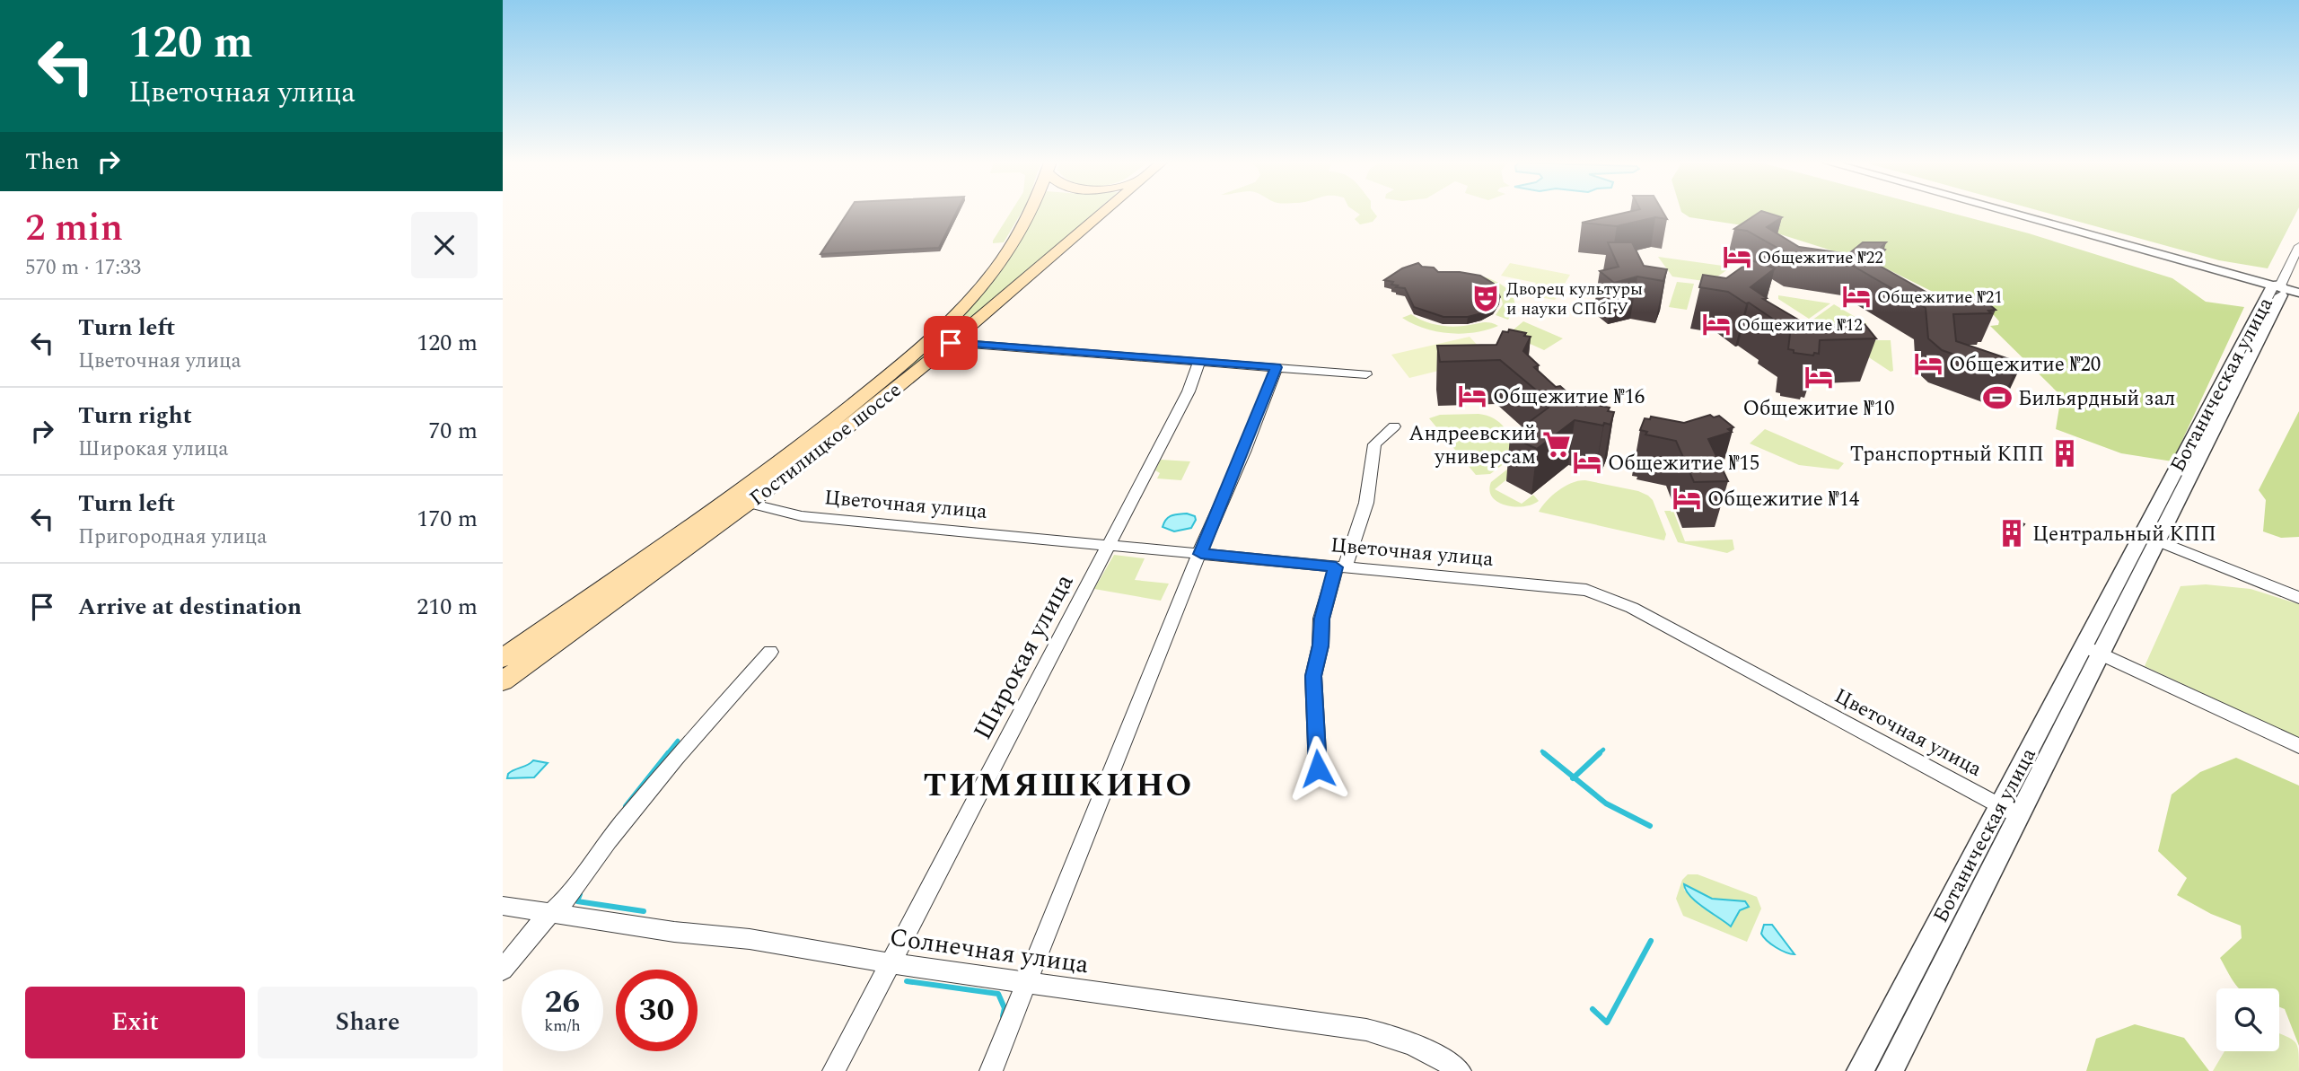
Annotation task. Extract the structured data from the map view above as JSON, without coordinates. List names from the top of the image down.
{
  "streets": {
    "main road": ["Гостилицкое шоссе"],
    "street": [
      "Ботаническая улица",
      "Цветочная улица",
      "Широкая улица",
      "Солнечная улица"
    ]
  },
  "crossings": [
    ["Ботаническая улица", "Цветочная улица"],
    ["Гостилицкое шоссе", "Цветочная улица"],
    ["Цветочная улица", "Широкая улица"],
    ["Широкая улица", "Солнечная улица"]
  ],
  "districts": ["ТИМЯШКИНО"],
  "places": {
    "hotel": [
      "Общежитие №22",
      "Общежитие №21",
      "Общежитие №12",
      "Общежитие №20",
      "Общежитие №10",
      "Общежитие №16",
      "Общежитие №15",
      "Общежитие №14"
    ],
    "theatre": ["Дворец культуры и науки СПбГУ"],
    "sports": ["Бильярдный зал"],
    "supermarket": ["Андреевский универсам"],
    "building": ["Транспортный КПП", "Центральный КПП"]
  },
  "page": {
    "turn": ["120 m", "Цветочная улица"],
    "then": "Then",
    "heading": ["2 min", "570 m · 17:33"],
    "list": [
      {
        "name": "Turn left",
        "note": "Цветочная улица",
        "value": "120 m"
      },
      {
        "name": "Turn right",
        "note": "Широкая улица",
        "value": "70 m"
      },
      {
        "name": "Turn left",
        "note": "Пригородная улица",
        "value": "170 m"
      },
      {
        "name": "Arrive at destination",
        "value": "210 m"
      }
    ],
    "speed": "26 km/h",
    "limit": "30",
    "buttons": ["Exit", "Share"]
  }
}
